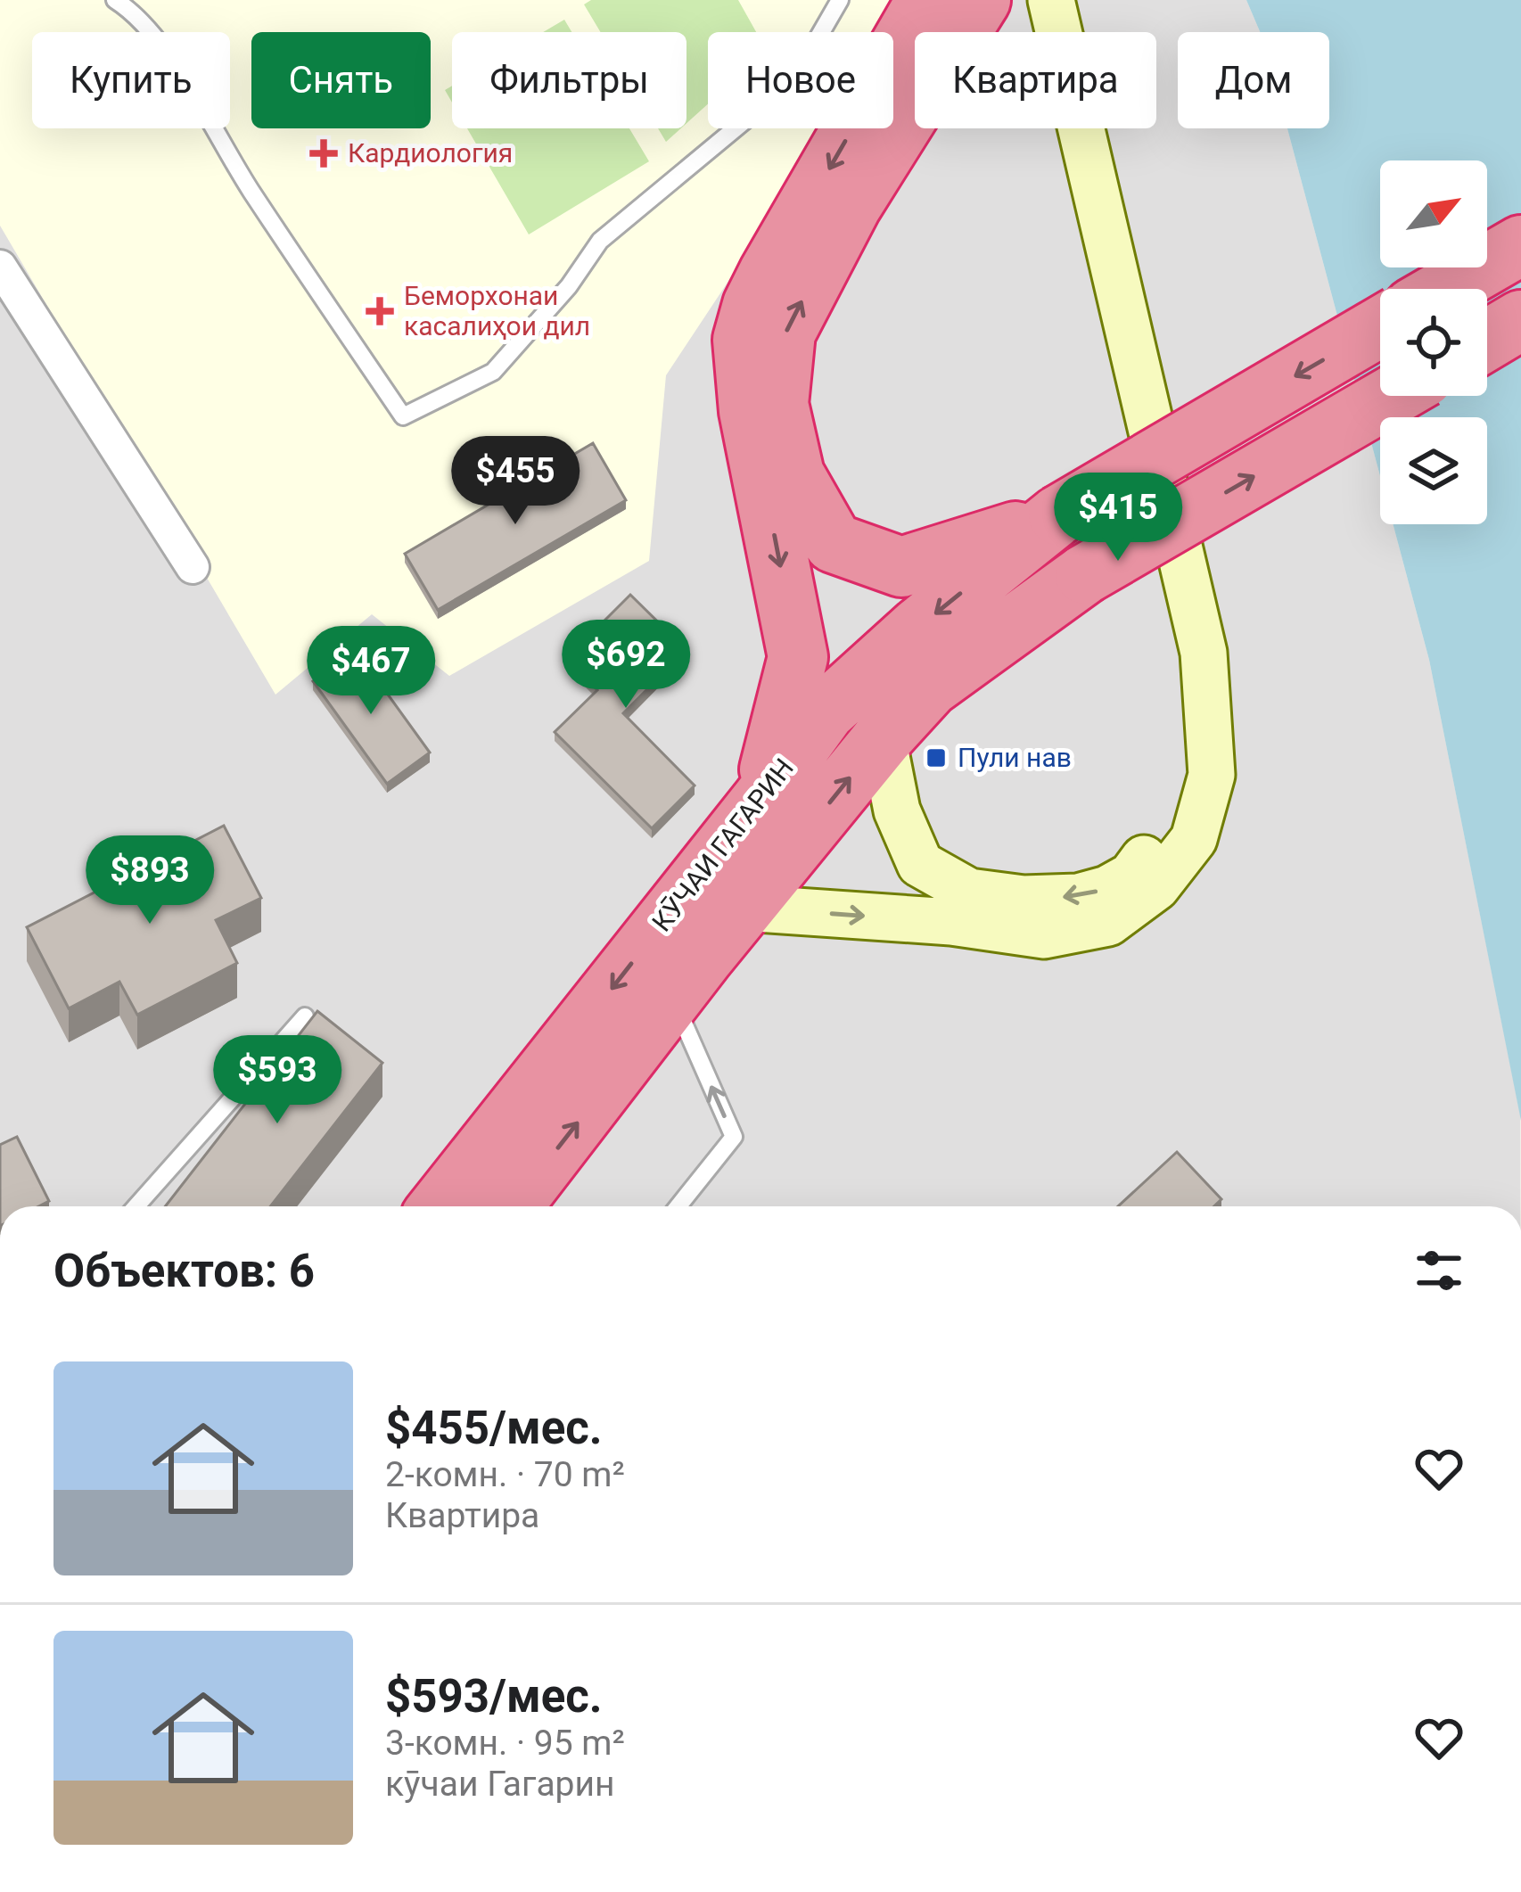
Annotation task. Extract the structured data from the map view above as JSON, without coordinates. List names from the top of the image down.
{
  "streets": {
    "highway": ["КӮЧАИ ГАГАРИН"]
  },
  "places": {
    "health": ["Кардиология", "Беморхонаи касалиҳои дил"],
    "transit": ["Пули нав"]
  },
  "north": "top right",
  "page": {
    "chip": [
      "Купить",
      "Снять",
      "Фильтры",
      "Новое",
      "Квартира",
      "Дом"
    ],
    "price": [
      "$455",
      "$415",
      "$692",
      "$467",
      "$893",
      "$593"
    ],
    "heading": "Объектов: 6",
    "list": [
      {
        "name": "$455/мес.",
        "note": "2-комн. · 70 m² · Квартира"
      },
      {
        "name": "$593/мес.",
        "note": "3-комн. · 95 m² · кӯчаи Гагарин"
      }
    ]
  }
}
